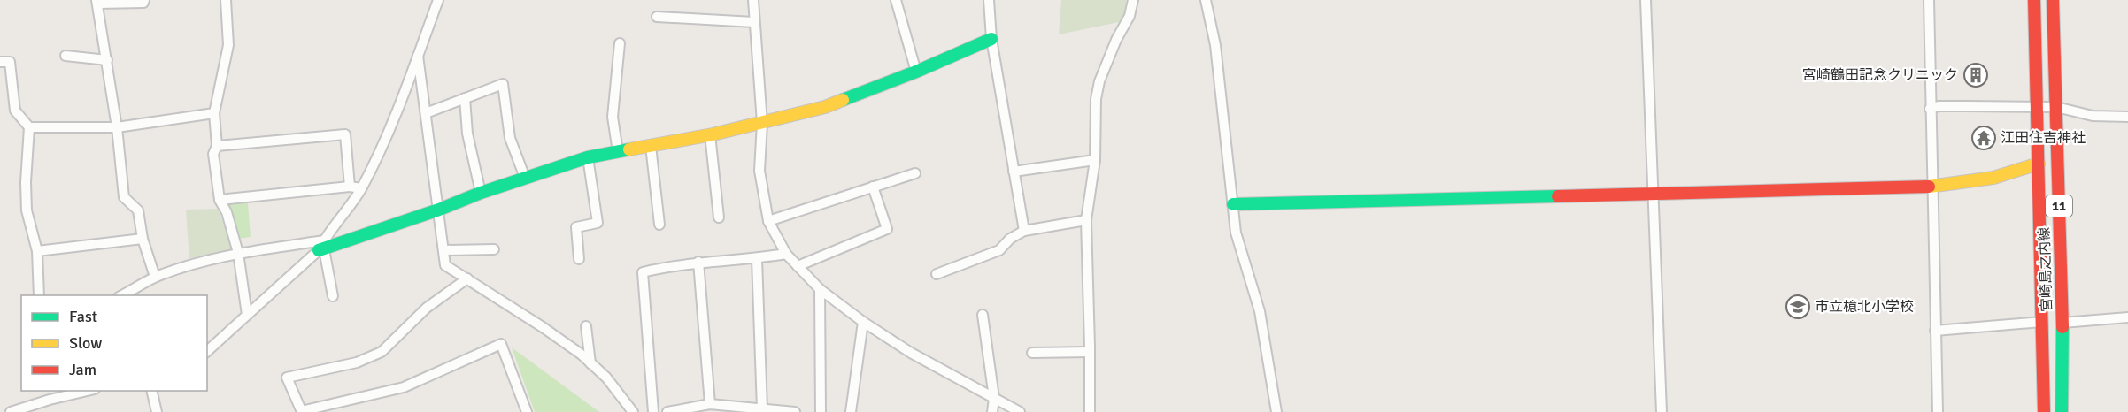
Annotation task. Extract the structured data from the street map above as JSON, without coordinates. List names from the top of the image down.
{
  "streets": {
    "street": ["11", "宮崎島之内線"]
  },
  "places": {
    "building": ["宮崎鶴田記念クリニック"],
    "temple": ["江田住吉神社"],
    "school or university": ["市立檍北小学校"]
  },
  "legend": ["Fast", "Slow", "Jam"]
}
